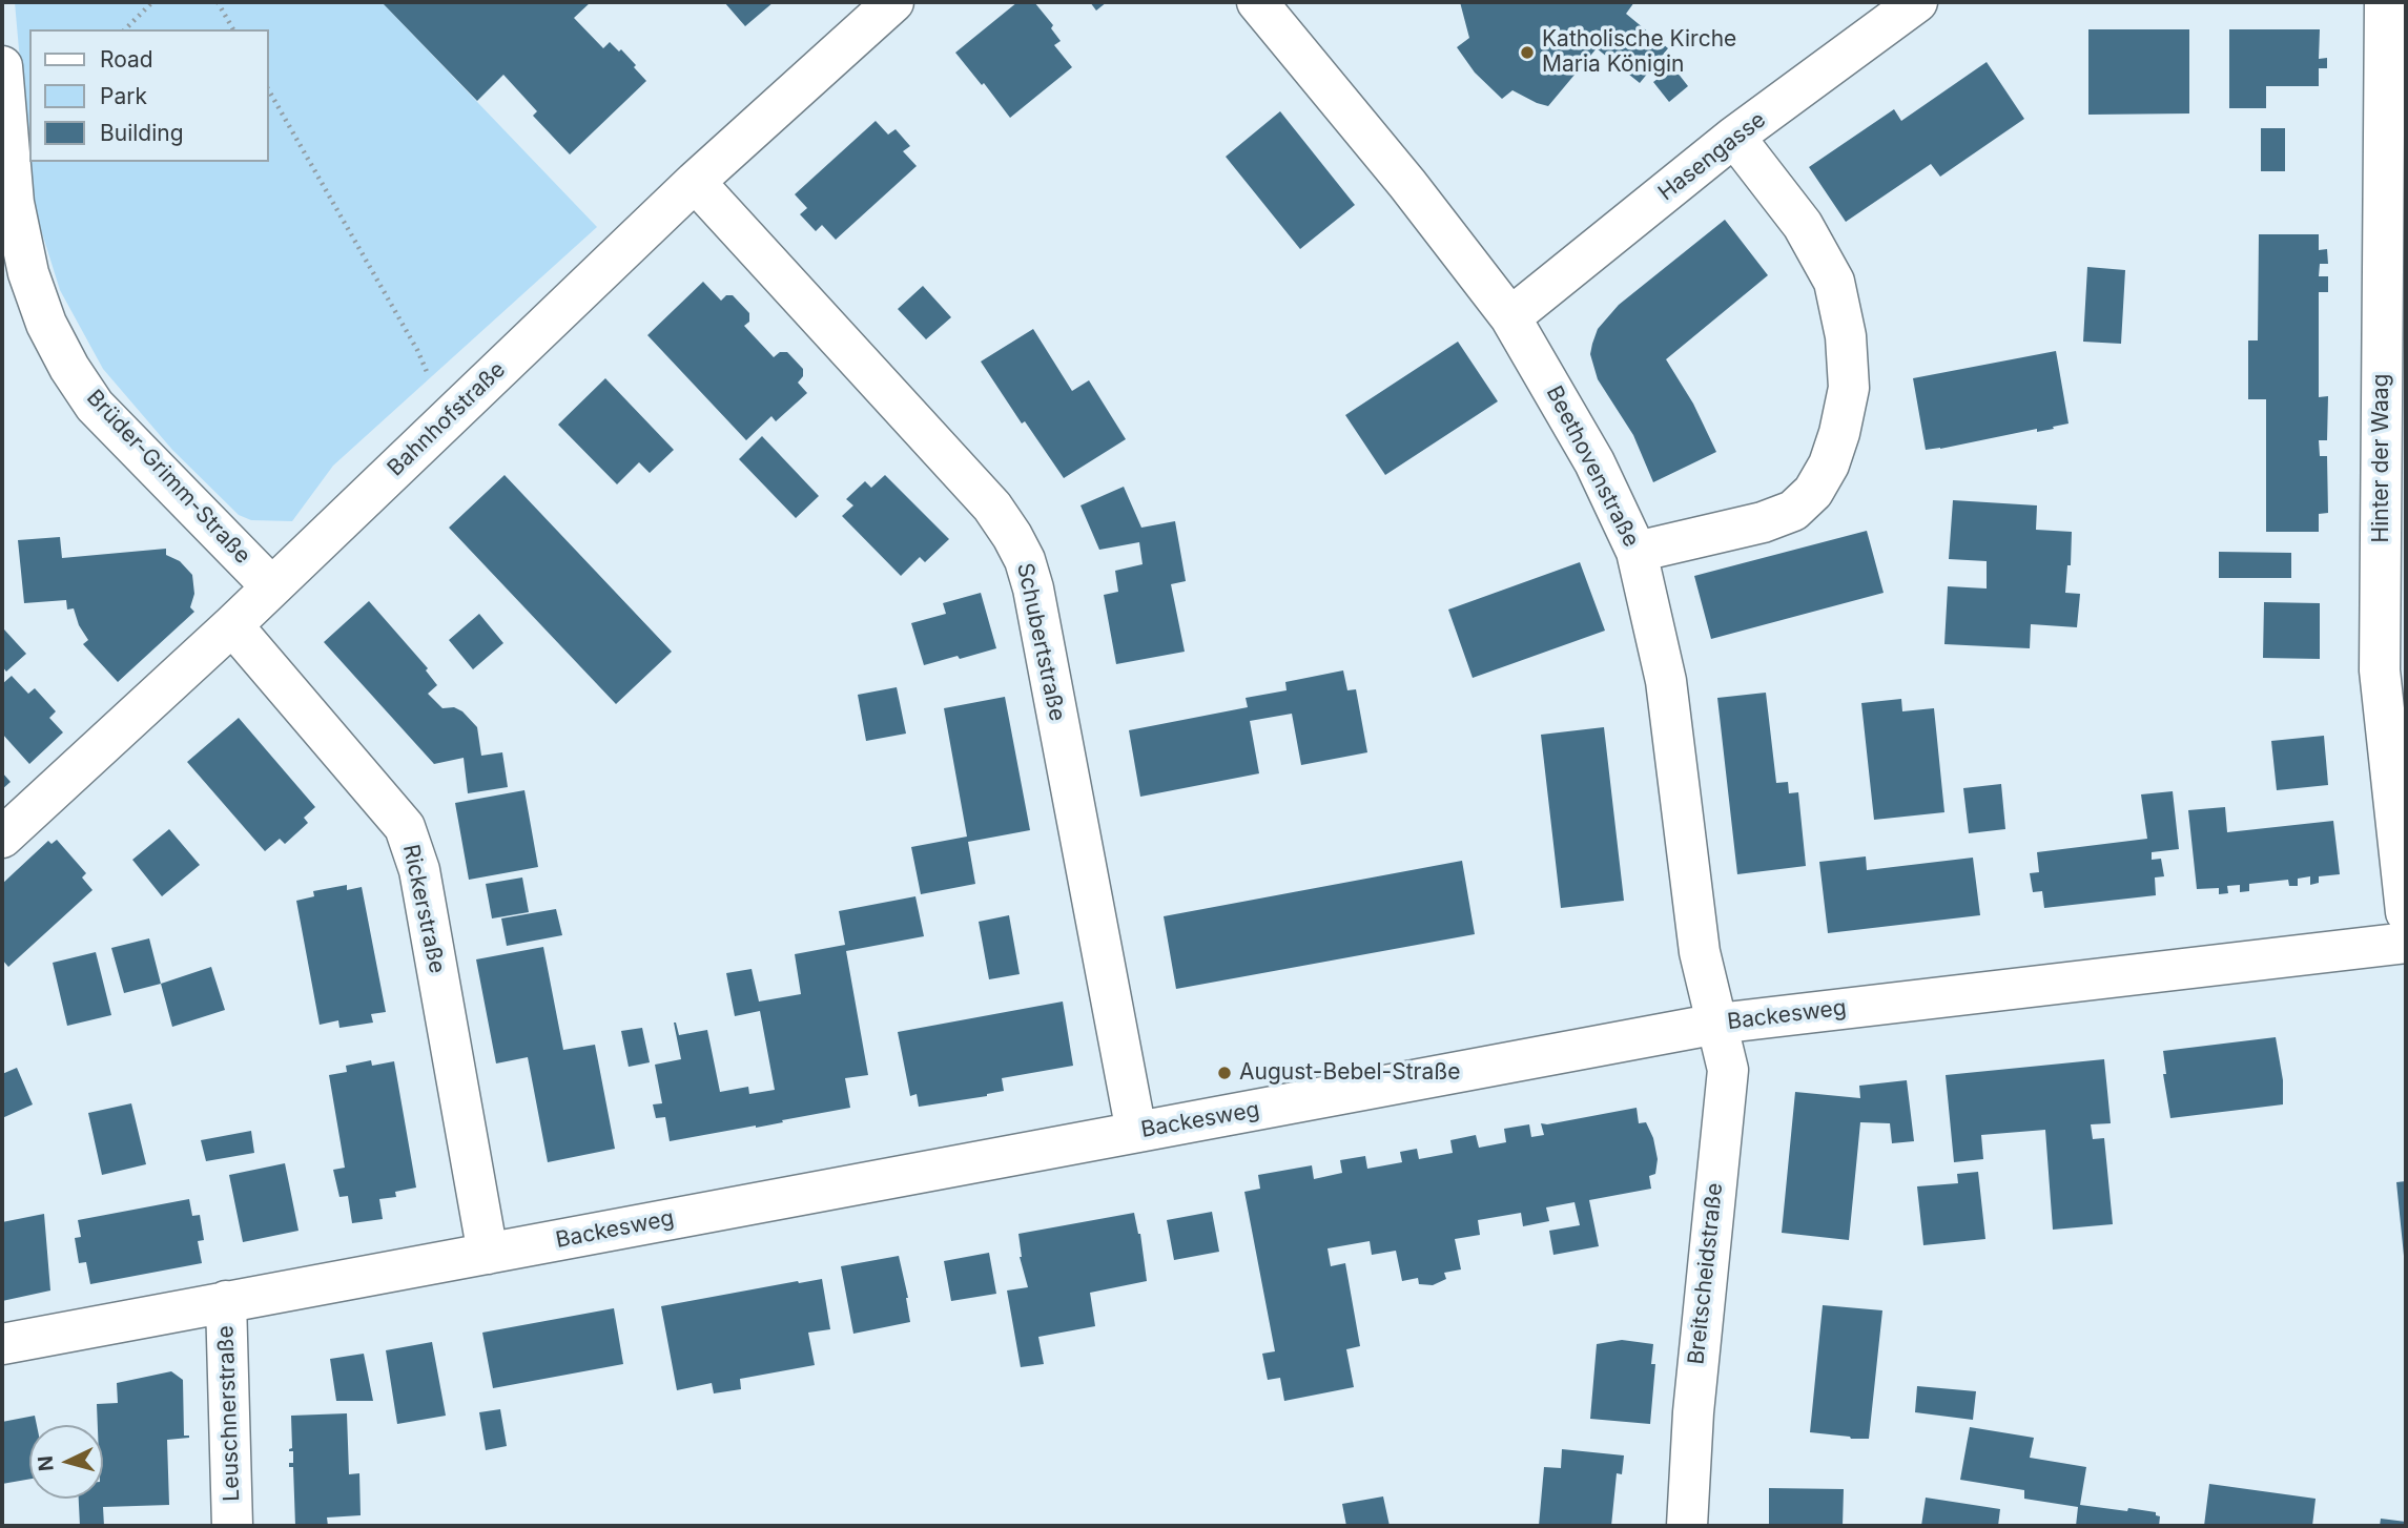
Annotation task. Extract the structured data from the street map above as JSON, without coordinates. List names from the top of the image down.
{
  "streets": {
    "street": [
      "Hasengasse",
      "Bahnhofstraße",
      "Hinter der Waag",
      "Beethovenstraße",
      "Brüder-Grimm-Straße",
      "Schubertstraße",
      "Rickerstraße",
      "Backesweg",
      "Breitscheidstraße",
      "Leuschnerstraße"
    ]
  },
  "crossings": [
    ["Hasengasse", "Beethovenstraße"],
    ["Bahnhofstraße", "Brüder-Grimm-Straße"],
    ["Bahnhofstraße", "Schubertstraße"],
    ["Bahnhofstraße", "Rickerstraße"],
    ["Beethovenstraße", "Backesweg"],
    ["Beethovenstraße", "Breitscheidstraße"],
    ["Schubertstraße", "Backesweg"],
    ["Rickerstraße", "Backesweg"],
    ["Backesweg", "Breitscheidstraße"],
    ["Backesweg", "Leuschnerstraße"]
  ],
  "places": ["Katholische Kirche Maria Königin", "August-Bebel-Straße"],
  "legend": ["Road", "Park", "Building"],
  "north": "left"
}
